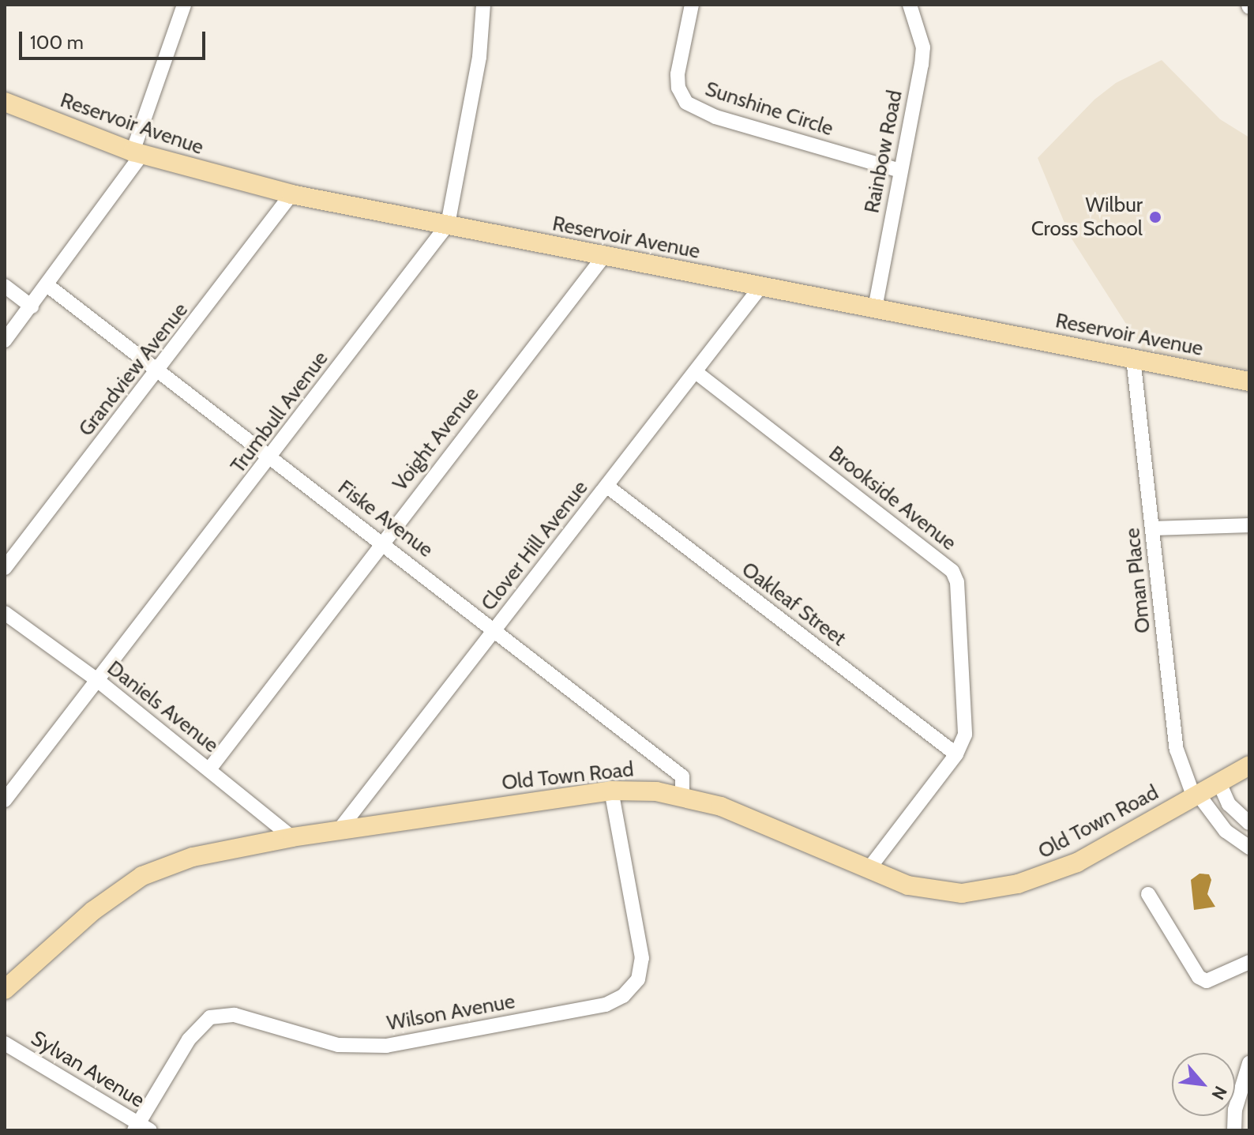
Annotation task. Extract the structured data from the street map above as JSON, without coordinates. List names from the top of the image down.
{
  "streets": {
    "main road": ["Reservoir Avenue", "Old Town Road"],
    "street": [
      "Sunshine Circle",
      "Rainbow Road",
      "Grandview Avenue",
      "Trumbull Avenue",
      "Voight Avenue",
      "Brookside Avenue",
      "Fiske Avenue",
      "Clover Hill Avenue",
      "Oman Place",
      "Oakleaf Street",
      "Daniels Avenue",
      "Wilson Avenue",
      "Sylvan Avenue"
    ]
  },
  "crossings": [
    ["Sunshine Circle", "Rainbow Road"],
    ["Reservoir Avenue", "Rainbow Road"],
    ["Reservoir Avenue", "Grandview Avenue"],
    ["Reservoir Avenue", "Trumbull Avenue"],
    ["Reservoir Avenue", "Voight Avenue"],
    ["Reservoir Avenue", "Clover Hill Avenue"],
    ["Reservoir Avenue", "Oman Place"],
    ["Grandview Avenue", "Fiske Avenue"],
    ["Trumbull Avenue", "Fiske Avenue"],
    ["Trumbull Avenue", "Daniels Avenue"],
    ["Voight Avenue", "Fiske Avenue"],
    ["Voight Avenue", "Daniels Avenue"],
    ["Brookside Avenue", "Clover Hill Avenue"],
    ["Brookside Avenue", "Oakleaf Street"],
    ["Brookside Avenue", "Old Town Road"],
    ["Fiske Avenue", "Clover Hill Avenue"],
    ["Fiske Avenue", "Old Town Road"],
    ["Clover Hill Avenue", "Oakleaf Street"],
    ["Clover Hill Avenue", "Old Town Road"],
    ["Oman Place", "Old Town Road"],
    ["Daniels Avenue", "Old Town Road"],
    ["Old Town Road", "Wilson Avenue"],
    ["Wilson Avenue", "Sylvan Avenue"]
  ],
  "places": ["Wilbur Cross School"],
  "scale_bar": "100 m",
  "north": "bottom right"
}
